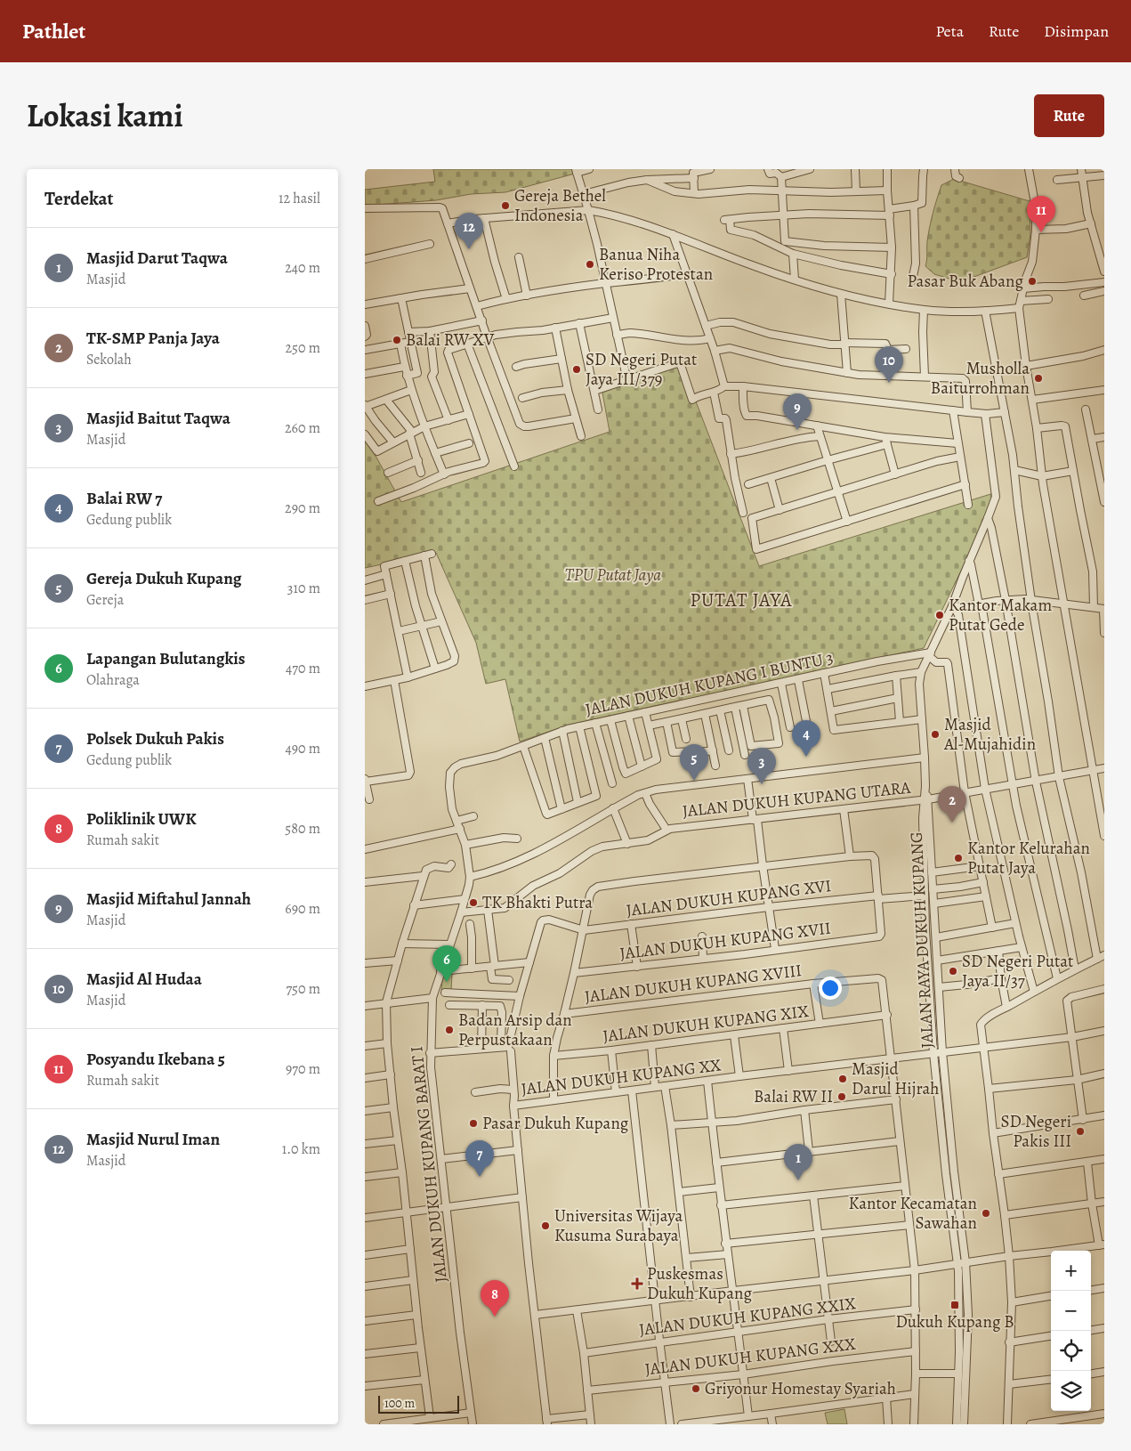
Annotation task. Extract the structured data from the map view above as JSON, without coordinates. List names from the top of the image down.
{
  "streets": {
    "street": [
      "JALAN DUKUH KUPANG I BUNTU 3",
      "JALAN DUKUH KUPANG UTARA",
      "JALAN DUKUH KUPANG XVI",
      "JALAN RAYA DUKUH KUPANG",
      "JALAN DUKUH KUPANG XVII",
      "JALAN DUKUH KUPANG XVIII",
      "JALAN DUKUH KUPANG XIX",
      "JALAN DUKUH KUPANG XX",
      "JALAN DUKUH KUPANG BARAT I",
      "JALAN DUKUH KUPANG XXIX",
      "JALAN DUKUH KUPANG XXX"
    ]
  },
  "crossings": [
    ["JALAN DUKUH KUPANG I BUNTU 3", "JALAN DUKUH KUPANG BARAT I"],
    ["JALAN DUKUH KUPANG UTARA", "JALAN RAYA DUKUH KUPANG"],
    ["JALAN DUKUH KUPANG UTARA", "JALAN DUKUH KUPANG BARAT I"],
    ["JALAN DUKUH KUPANG XVI", "JALAN RAYA DUKUH KUPANG"],
    ["JALAN DUKUH KUPANG XVI", "JALAN DUKUH KUPANG XVII"],
    ["JALAN RAYA DUKUH KUPANG", "JALAN DUKUH KUPANG XX"],
    ["JALAN DUKUH KUPANG XVIII", "JALAN DUKUH KUPANG XIX"]
  ],
  "districts": ["PUTAT JAYA"],
  "parks": ["TPU Putat Jaya"],
  "places": {
    "other": [
      "Gereja Bethel Indonesia",
      "Banua Niha Keriso Protestan",
      "Pasar Buk Abang",
      "Balai RW XV",
      "SD Negeri Putat Jaya III/379",
      "Musholla Baiturrohman",
      "Kantor Makam Putat Gede",
      "Masjid Al-Mujahidin",
      "Kantor Kelurahan Putat Jaya",
      "TK Bhakti Putra",
      "SD Negeri Putat Jaya II/37",
      "Badan Arsip dan Perpustakaan",
      "Masjid Darul Hijrah",
      "Balai RW II",
      "Pasar Dukuh Kupang",
      "SD Negeri Pakis III",
      "Kantor Kecamatan Sawahan",
      "Universitas Wijaya Kusuma Surabaya",
      "Griyonur Homestay Syariah"
    ],
    "health": ["Puskesmas Dukuh Kupang"],
    "transit": ["Dukuh Kupang B"]
  },
  "scale_bar": "100 m",
  "page": {
    "header": "Pathlet",
    "nav": ["Peta", "Rute", "Disimpan"],
    "title": "Lokasi kami",
    "buttons": "Rute",
    "heading": ["Terdekat", "12 hasil"],
    "pins": [
      "11",
      "12",
      "10",
      "9",
      "4",
      "5",
      "3",
      "2",
      "6",
      "7",
      "1",
      "8"
    ],
    "list": [
      {
        "mark": "1",
        "name": "Masjid Darut Taqwa",
        "note": "Masjid",
        "value": "240 m"
      },
      {
        "mark": "2",
        "name": "TK-SMP Panja Jaya",
        "note": "Sekolah",
        "value": "250 m"
      },
      {
        "mark": "3",
        "name": "Masjid Baitut Taqwa",
        "note": "Masjid",
        "value": "260 m"
      },
      {
        "mark": "4",
        "name": "Balai RW 7",
        "note": "Gedung publik",
        "value": "290 m"
      },
      {
        "mark": "5",
        "name": "Gereja Dukuh Kupang",
        "note": "Gereja",
        "value": "310 m"
      },
      {
        "mark": "6",
        "name": "Lapangan Bulutangkis",
        "note": "Olahraga",
        "value": "470 m"
      },
      {
        "mark": "7",
        "name": "Polsek Dukuh Pakis",
        "note": "Gedung publik",
        "value": "490 m"
      },
      {
        "mark": "8",
        "name": "Poliklinik UWK",
        "note": "Rumah sakit",
        "value": "580 m"
      },
      {
        "mark": "9",
        "name": "Masjid Miftahul Jannah",
        "note": "Masjid",
        "value": "690 m"
      },
      {
        "mark": "10",
        "name": "Masjid Al Hudaa",
        "note": "Masjid",
        "value": "750 m"
      },
      {
        "mark": "11",
        "name": "Posyandu Ikebana 5",
        "note": "Rumah sakit",
        "value": "970 m"
      },
      {
        "mark": "12",
        "name": "Masjid Nurul Iman",
        "note": "Masjid",
        "value": "1.0 km"
      }
    ],
    "map_buttons": ["+", "−"],
    "scale": "100 m"
  }
}
